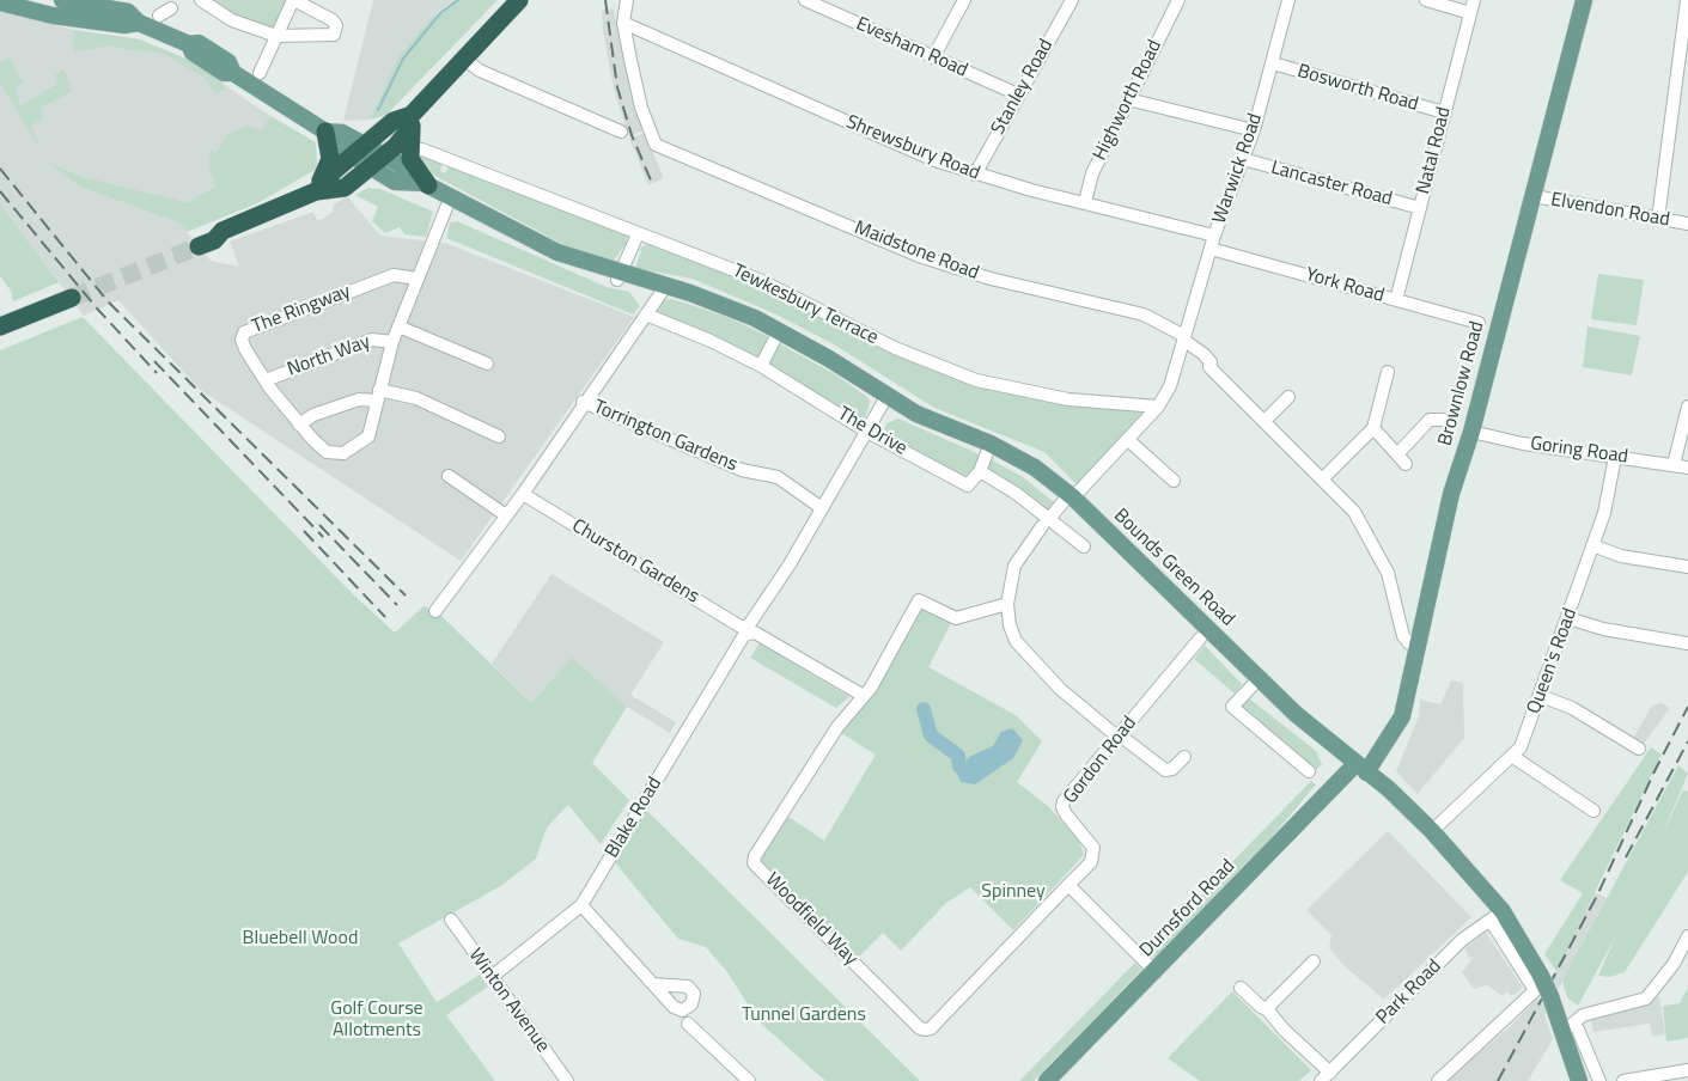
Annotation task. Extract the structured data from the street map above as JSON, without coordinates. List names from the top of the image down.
{
  "streets": {
    "main road": ["Brownlow Road", "Bounds Green Road", "Durnsford Road"],
    "street": [
      "Evesham Road",
      "Stanley Road",
      "Bosworth Road",
      "Highworth Road",
      "Shrewsbury Road",
      "Natal Road",
      "Warwick Road",
      "Lancaster Road",
      "Elvendon Road",
      "Maidstone Road",
      "York Road",
      "Tewkesbury Terrace",
      "The Ringway",
      "North Way",
      "The Drive",
      "Torrington Gardens",
      "Goring Road",
      "Churston Gardens",
      "Queen's Road",
      "Gordon Road",
      "Blake Road",
      "Woodfield Way",
      "Park Road",
      "Winton Avenue"
    ]
  },
  "crossings": [
    ["Evesham Road", "Stanley Road"],
    ["Stanley Road", "Shrewsbury Road"],
    ["Bosworth Road", "Natal Road"],
    ["Bosworth Road", "Warwick Road"],
    ["Highworth Road", "Shrewsbury Road"],
    ["Shrewsbury Road", "Warwick Road"],
    ["Shrewsbury Road", "Maidstone Road"],
    ["Shrewsbury Road", "York Road"],
    ["Natal Road", "Lancaster Road"],
    ["Natal Road", "York Road"],
    ["Warwick Road", "Lancaster Road"],
    ["Warwick Road", "Maidstone Road"],
    ["Warwick Road", "York Road"],
    ["Warwick Road", "Tewkesbury Terrace"],
    ["Elvendon Road", "Brownlow Road"],
    ["The Ringway", "North Way"],
    ["The Ringway", "Bounds Green Road"],
    ["Brownlow Road", "Goring Road"],
    ["Brownlow Road", "Bounds Green Road"],
    ["Brownlow Road", "Durnsford Road"],
    ["The Drive", "Blake Road"],
    ["Torrington Gardens", "Blake Road"],
    ["Goring Road", "Queen's Road"],
    ["Churston Gardens", "Blake Road"],
    ["Churston Gardens", "Woodfield Way"],
    ["Bounds Green Road", "Queen's Road"],
    ["Bounds Green Road", "Blake Road"],
    ["Bounds Green Road", "Durnsford Road"],
    ["Bounds Green Road", "Park Road"],
    ["Gordon Road", "Woodfield Way"],
    ["Blake Road", "Winton Avenue"]
  ],
  "parks": [
    "Spinney",
    "Bluebell Wood",
    "Golf Course Allotments",
    "Tunnel Gardens"
  ]
}
